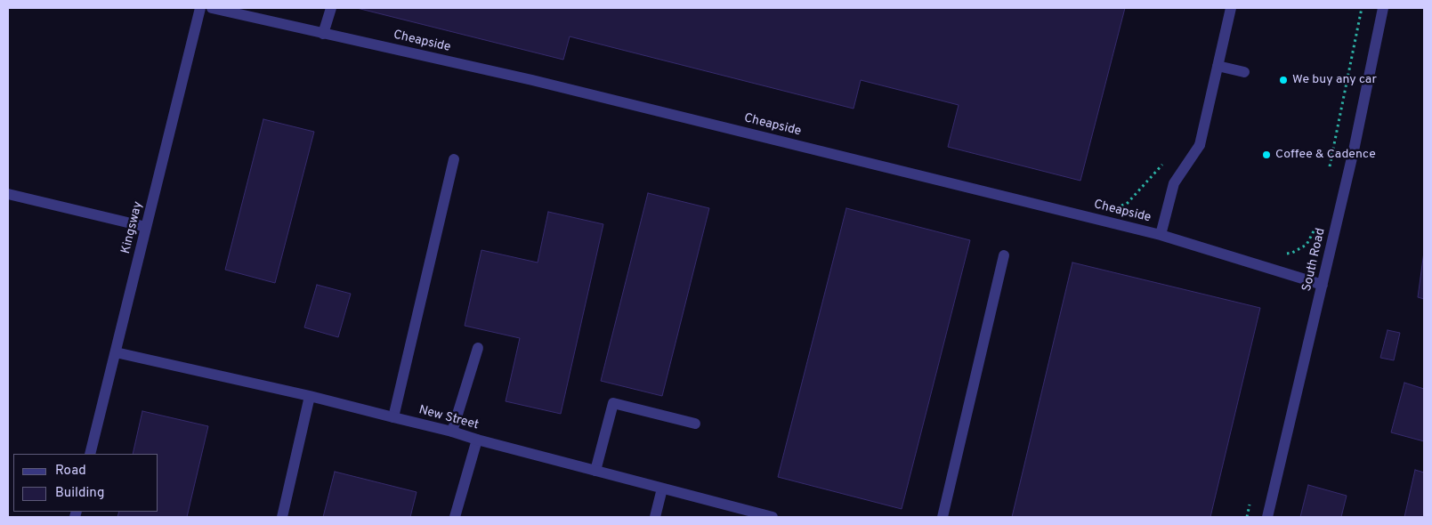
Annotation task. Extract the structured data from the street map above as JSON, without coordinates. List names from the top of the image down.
{
  "streets": {
    "street": [
      "Cheapside",
      "Kingsway",
      "South Road",
      "New Street"
    ]
  },
  "crossings": [
    ["Cheapside", "South Road"],
    ["Kingsway", "New Street"]
  ],
  "places": ["We buy any car", "Coffee & Cadence"],
  "legend": ["Road", "Building"]
}
